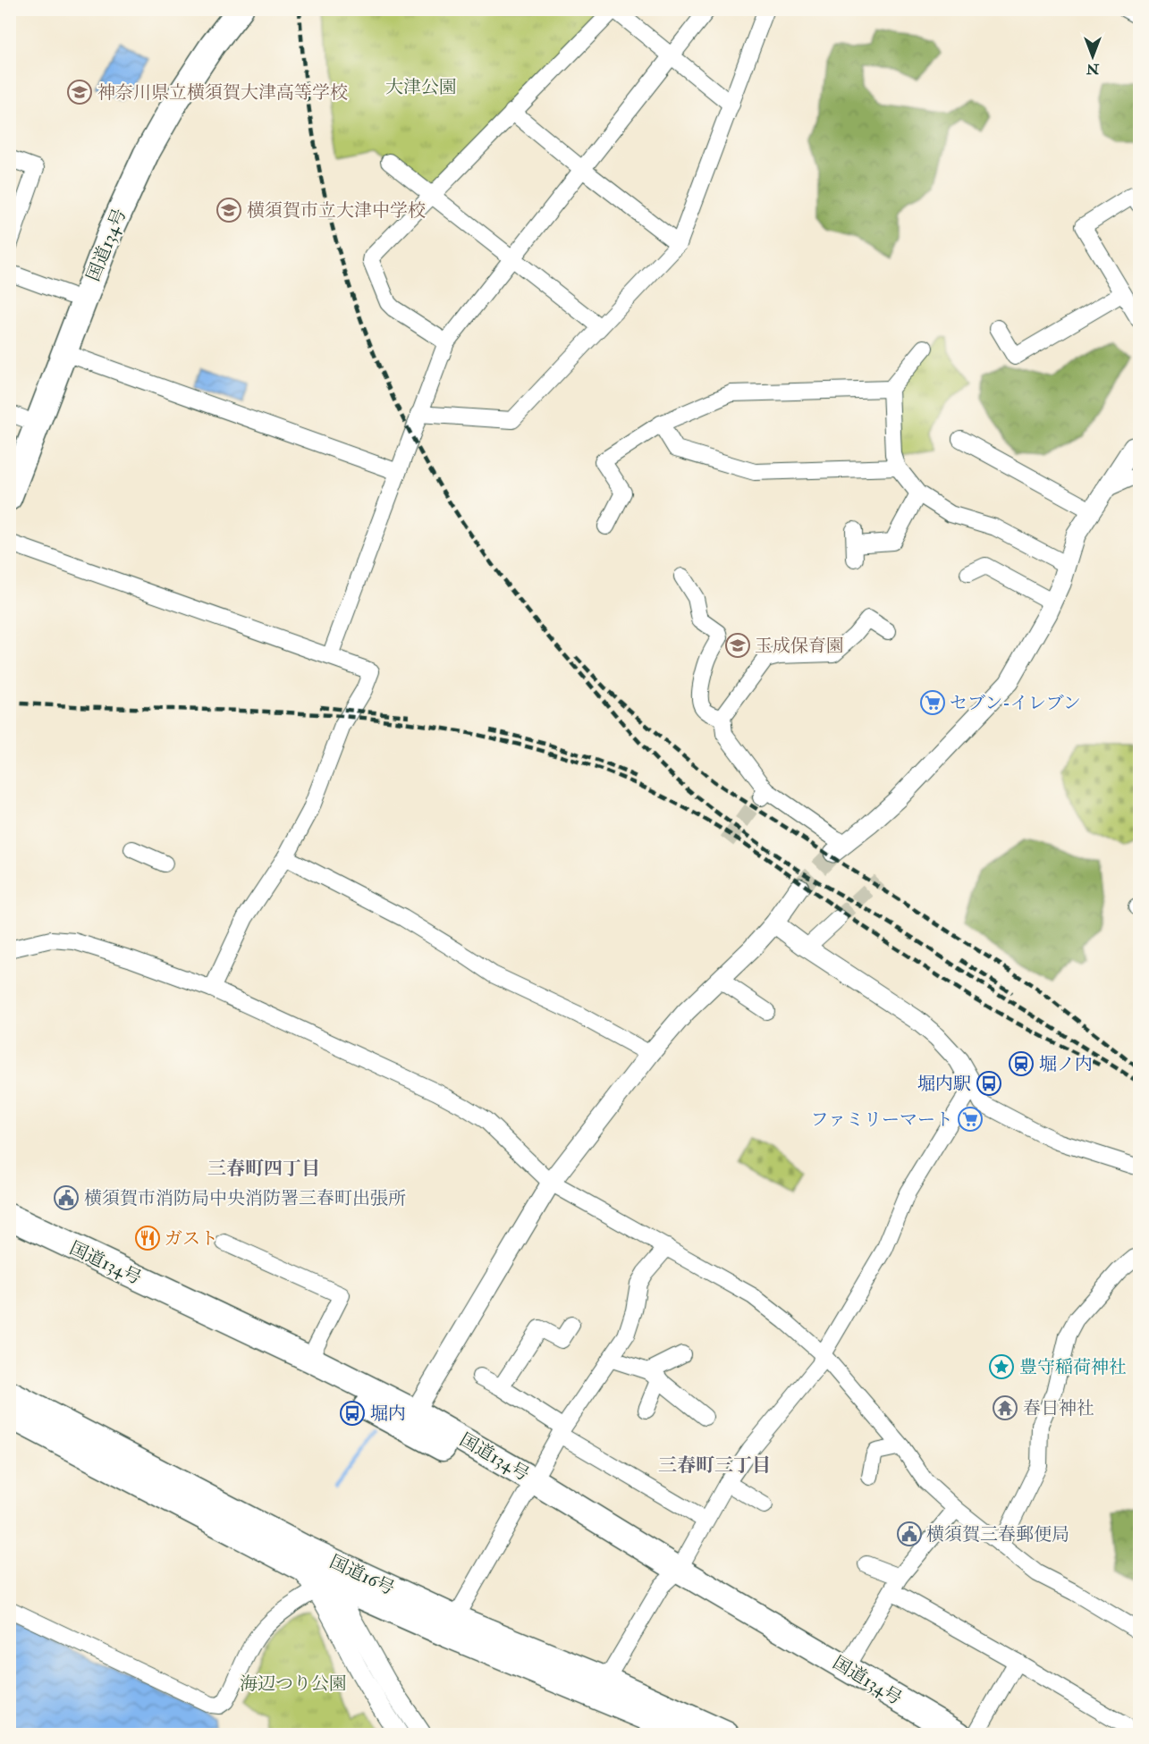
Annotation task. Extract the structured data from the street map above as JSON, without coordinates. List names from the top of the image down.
{
  "streets": {
    "highway": ["国道134号", "国道16号"]
  },
  "districts": ["三春町四丁目", "三春町三丁目"],
  "parks": ["大津公園", "海辺つり公園"],
  "places": {
    "school or university": ["神奈川県立横須賀大津高等学校", "横須賀市立大津中学校", "玉成保育園"],
    "supermarket": ["セブン-イレブン", "ファミリーマート"],
    "station": ["堀ノ内"],
    "bus stop": ["堀内駅", "堀内"],
    "public building": ["横須賀市消防局中央消防署三春町出張所", "横須賀三春郵便局"],
    "restaurant": ["ガスト"],
    "place": ["豊守稲荷神社"],
    "temple": ["春日神社"]
  },
  "north": "bottom"
}
